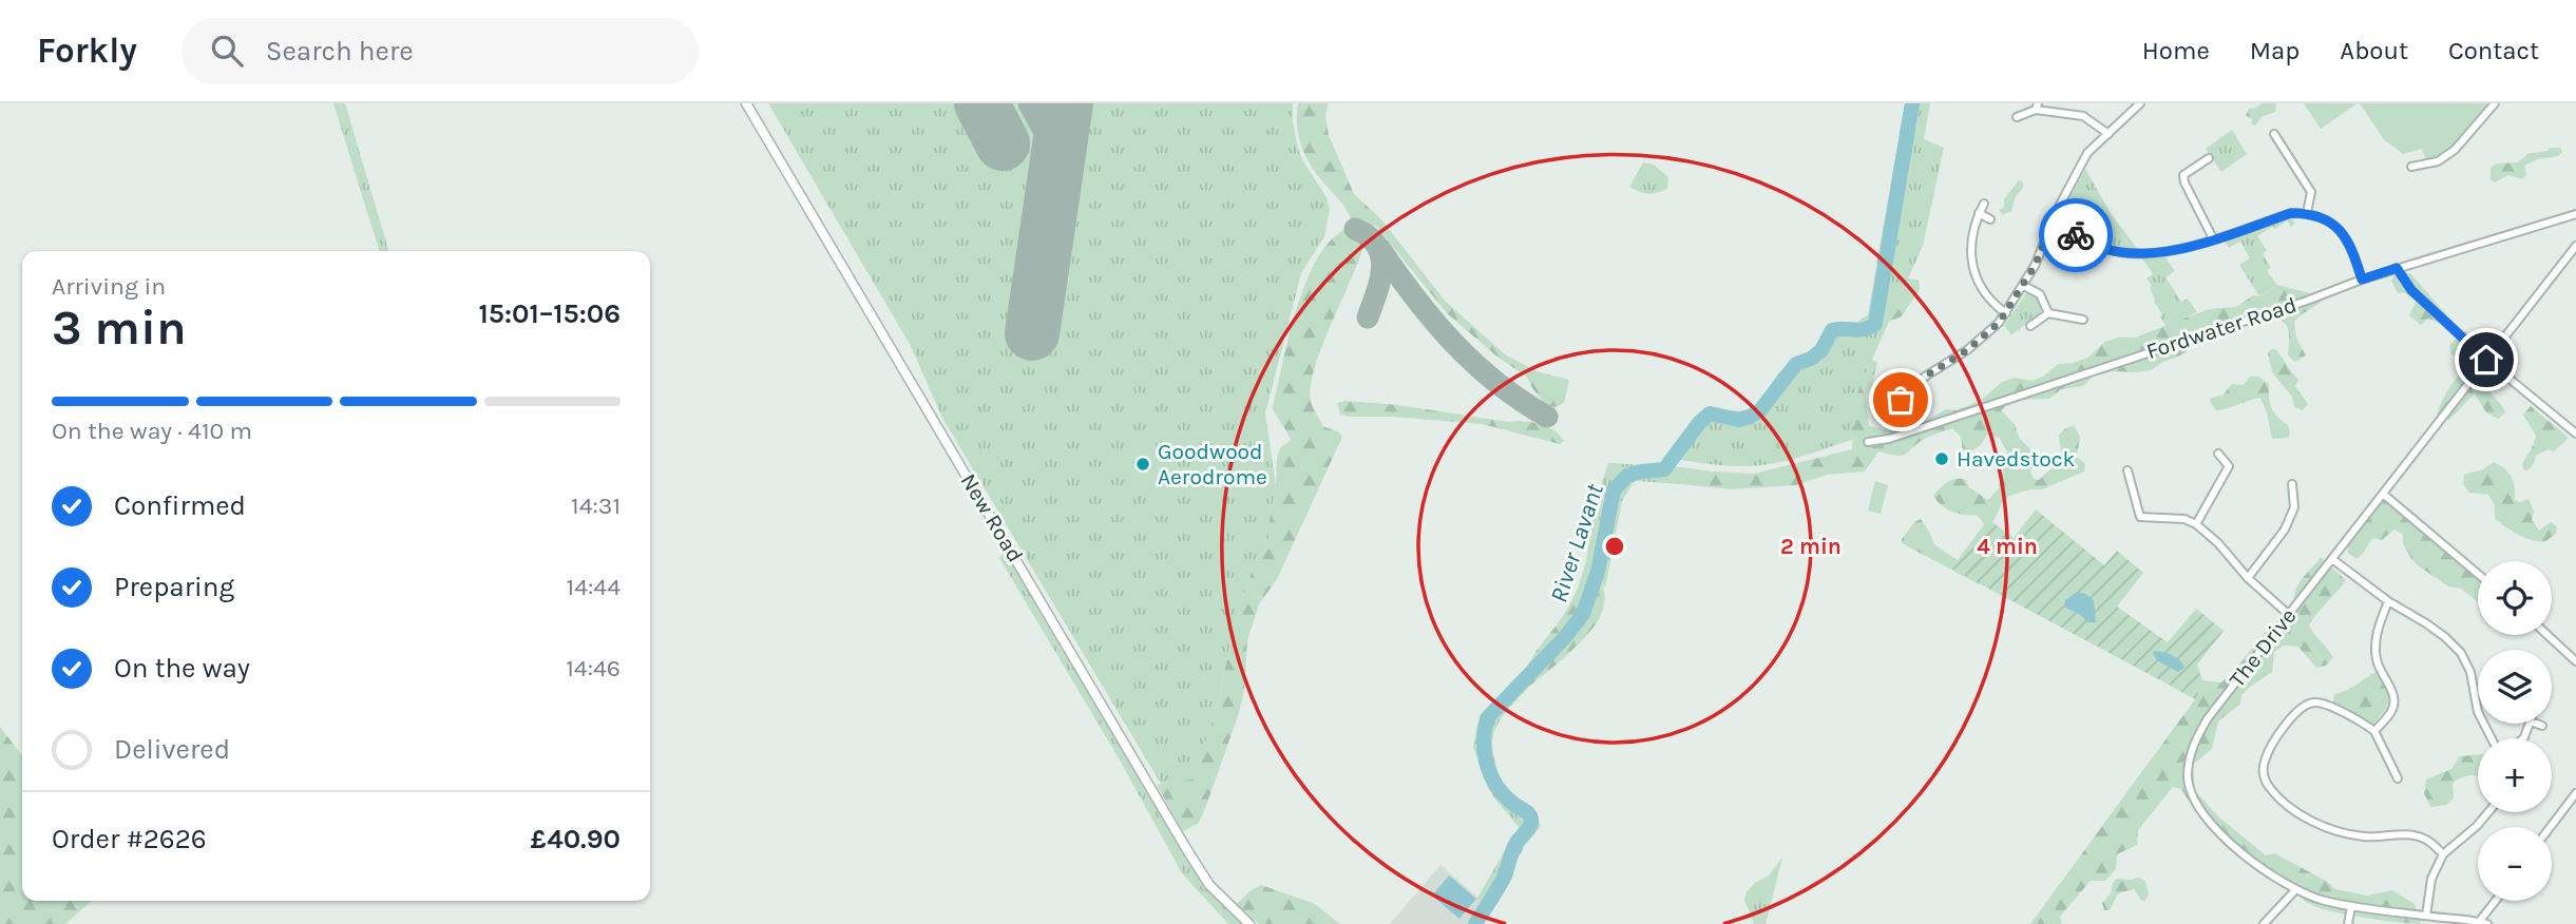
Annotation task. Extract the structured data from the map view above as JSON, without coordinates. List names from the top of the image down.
{
  "streets": {
    "street": ["Fordwater Road", "New Road", "The Drive"]
  },
  "water": ["River Lavant"],
  "places": ["Havedstock", "Goodwood Aerodrome"],
  "page": {
    "header": "Forkly",
    "search": "Search here",
    "nav": [
      "Home",
      "Map",
      "About",
      "Contact"
    ],
    "heading": ["3 min", "Arriving in", "15:01–15:06"],
    "panel": ["Order #2626", "£40.90"],
    "bar": "On the way · 410 m",
    "list": [
      ["Confirmed", "14:31"],
      ["Preparing", "14:44"],
      ["On the way", "14:46"],
      "Delivered"
    ],
    "map_buttons": ["+", "−"]
  },
  "rings": ["2 min", "4 min"]
}
